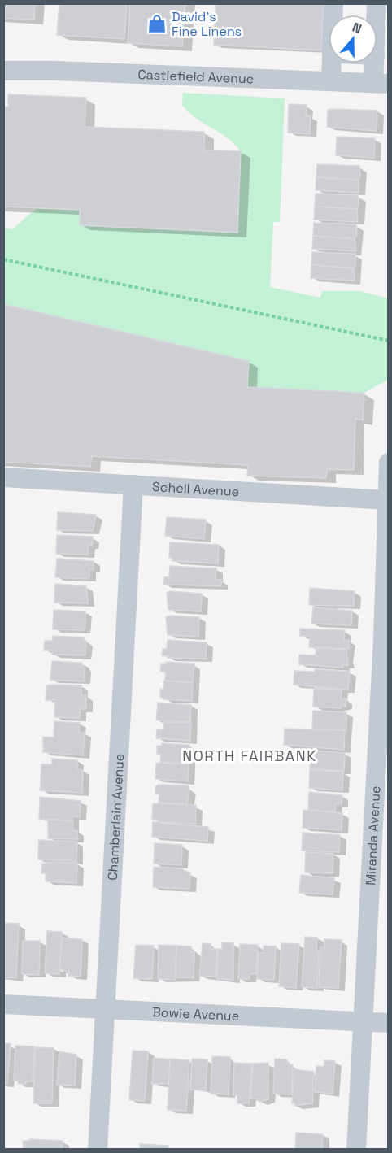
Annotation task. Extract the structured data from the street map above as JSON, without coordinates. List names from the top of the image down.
{
  "streets": {
    "street": [
      "Castlefield Avenue",
      "Schell Avenue",
      "Chamberlain Avenue",
      "Miranda Avenue",
      "Bowie Avenue"
    ]
  },
  "crossings": [
    ["Schell Avenue", "Chamberlain Avenue"],
    ["Schell Avenue", "Miranda Avenue"],
    ["Chamberlain Avenue", "Bowie Avenue"],
    ["Miranda Avenue", "Bowie Avenue"]
  ],
  "districts": ["NORTH FAIRBANK"],
  "places": {
    "shop": ["David's Fine Linens"]
  },
  "north": "top"
}
